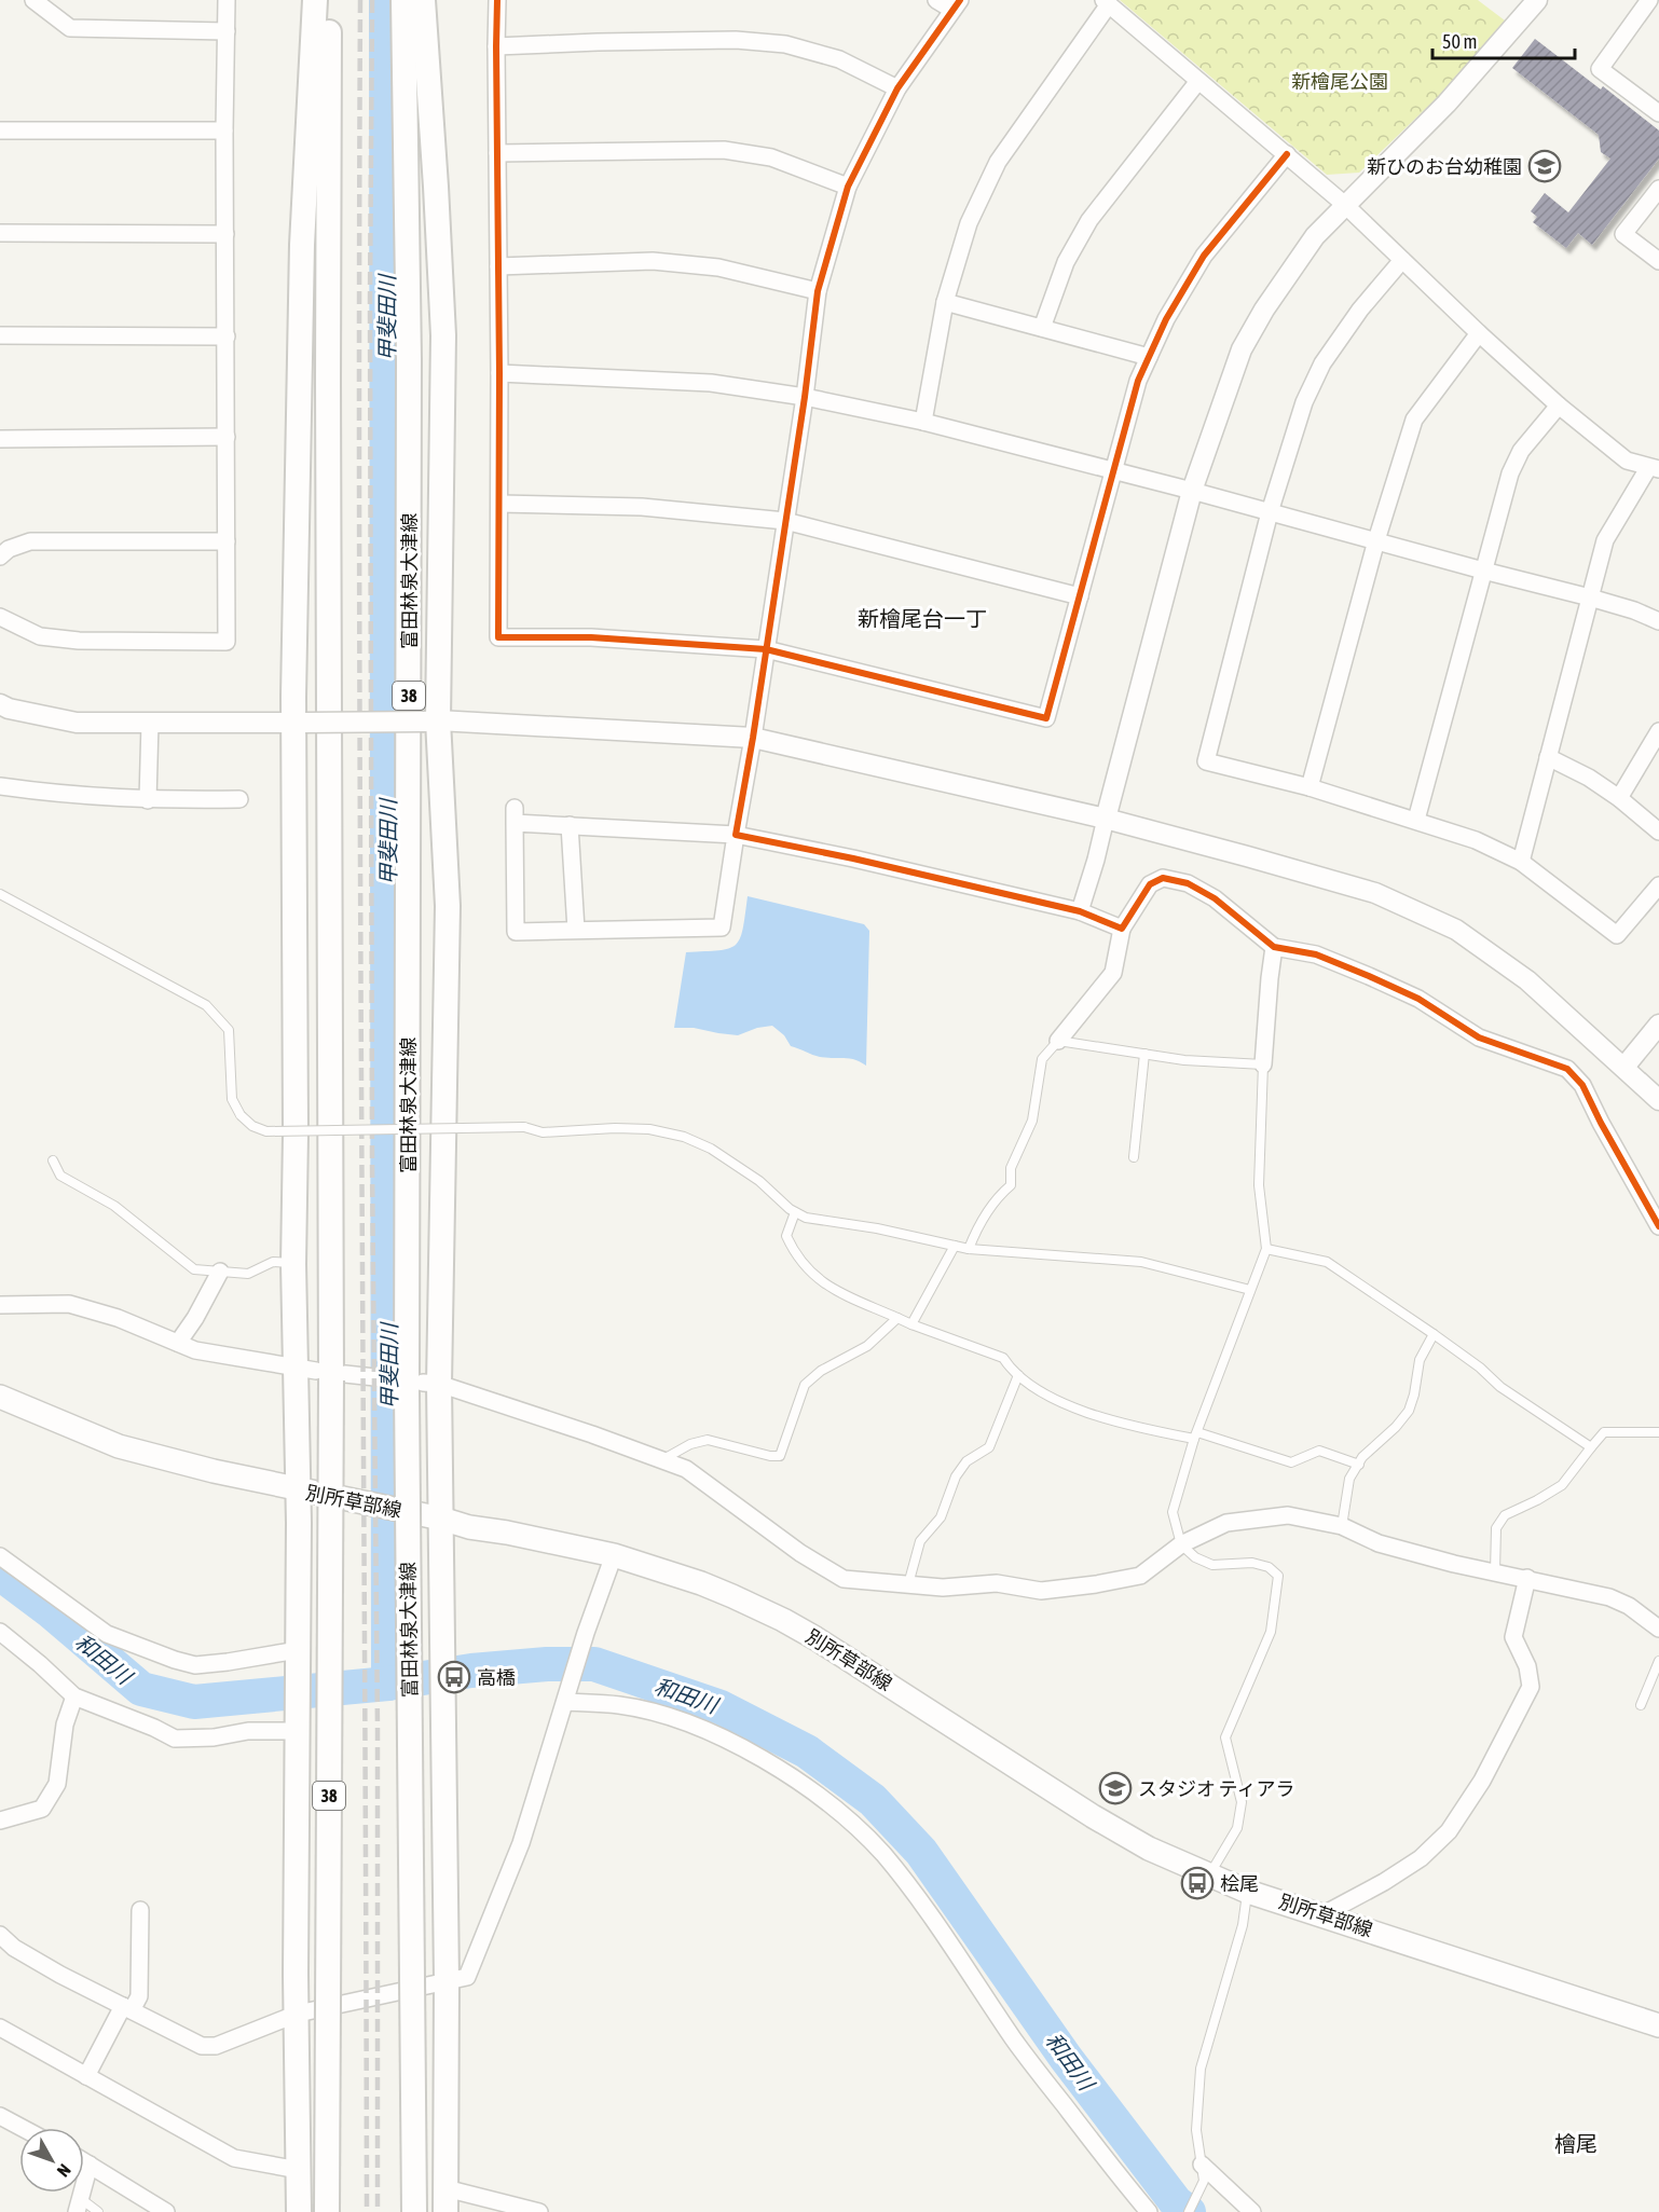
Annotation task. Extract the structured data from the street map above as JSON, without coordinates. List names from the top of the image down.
{
  "streets": {
    "main road": ["富田林泉大津線", "38", "別所草部線"]
  },
  "districts": ["新檜尾台一丁", "檜尾"],
  "water": ["甲斐田川", "和田川"],
  "parks": ["新檜尾公園"],
  "places": {
    "school or university": ["新ひのお台幼稚園", "スタジオ ティアラ"],
    "bus stop": ["高橋", "桧尾"]
  },
  "scale_bar": "50 m",
  "north": "bottom right"
}
